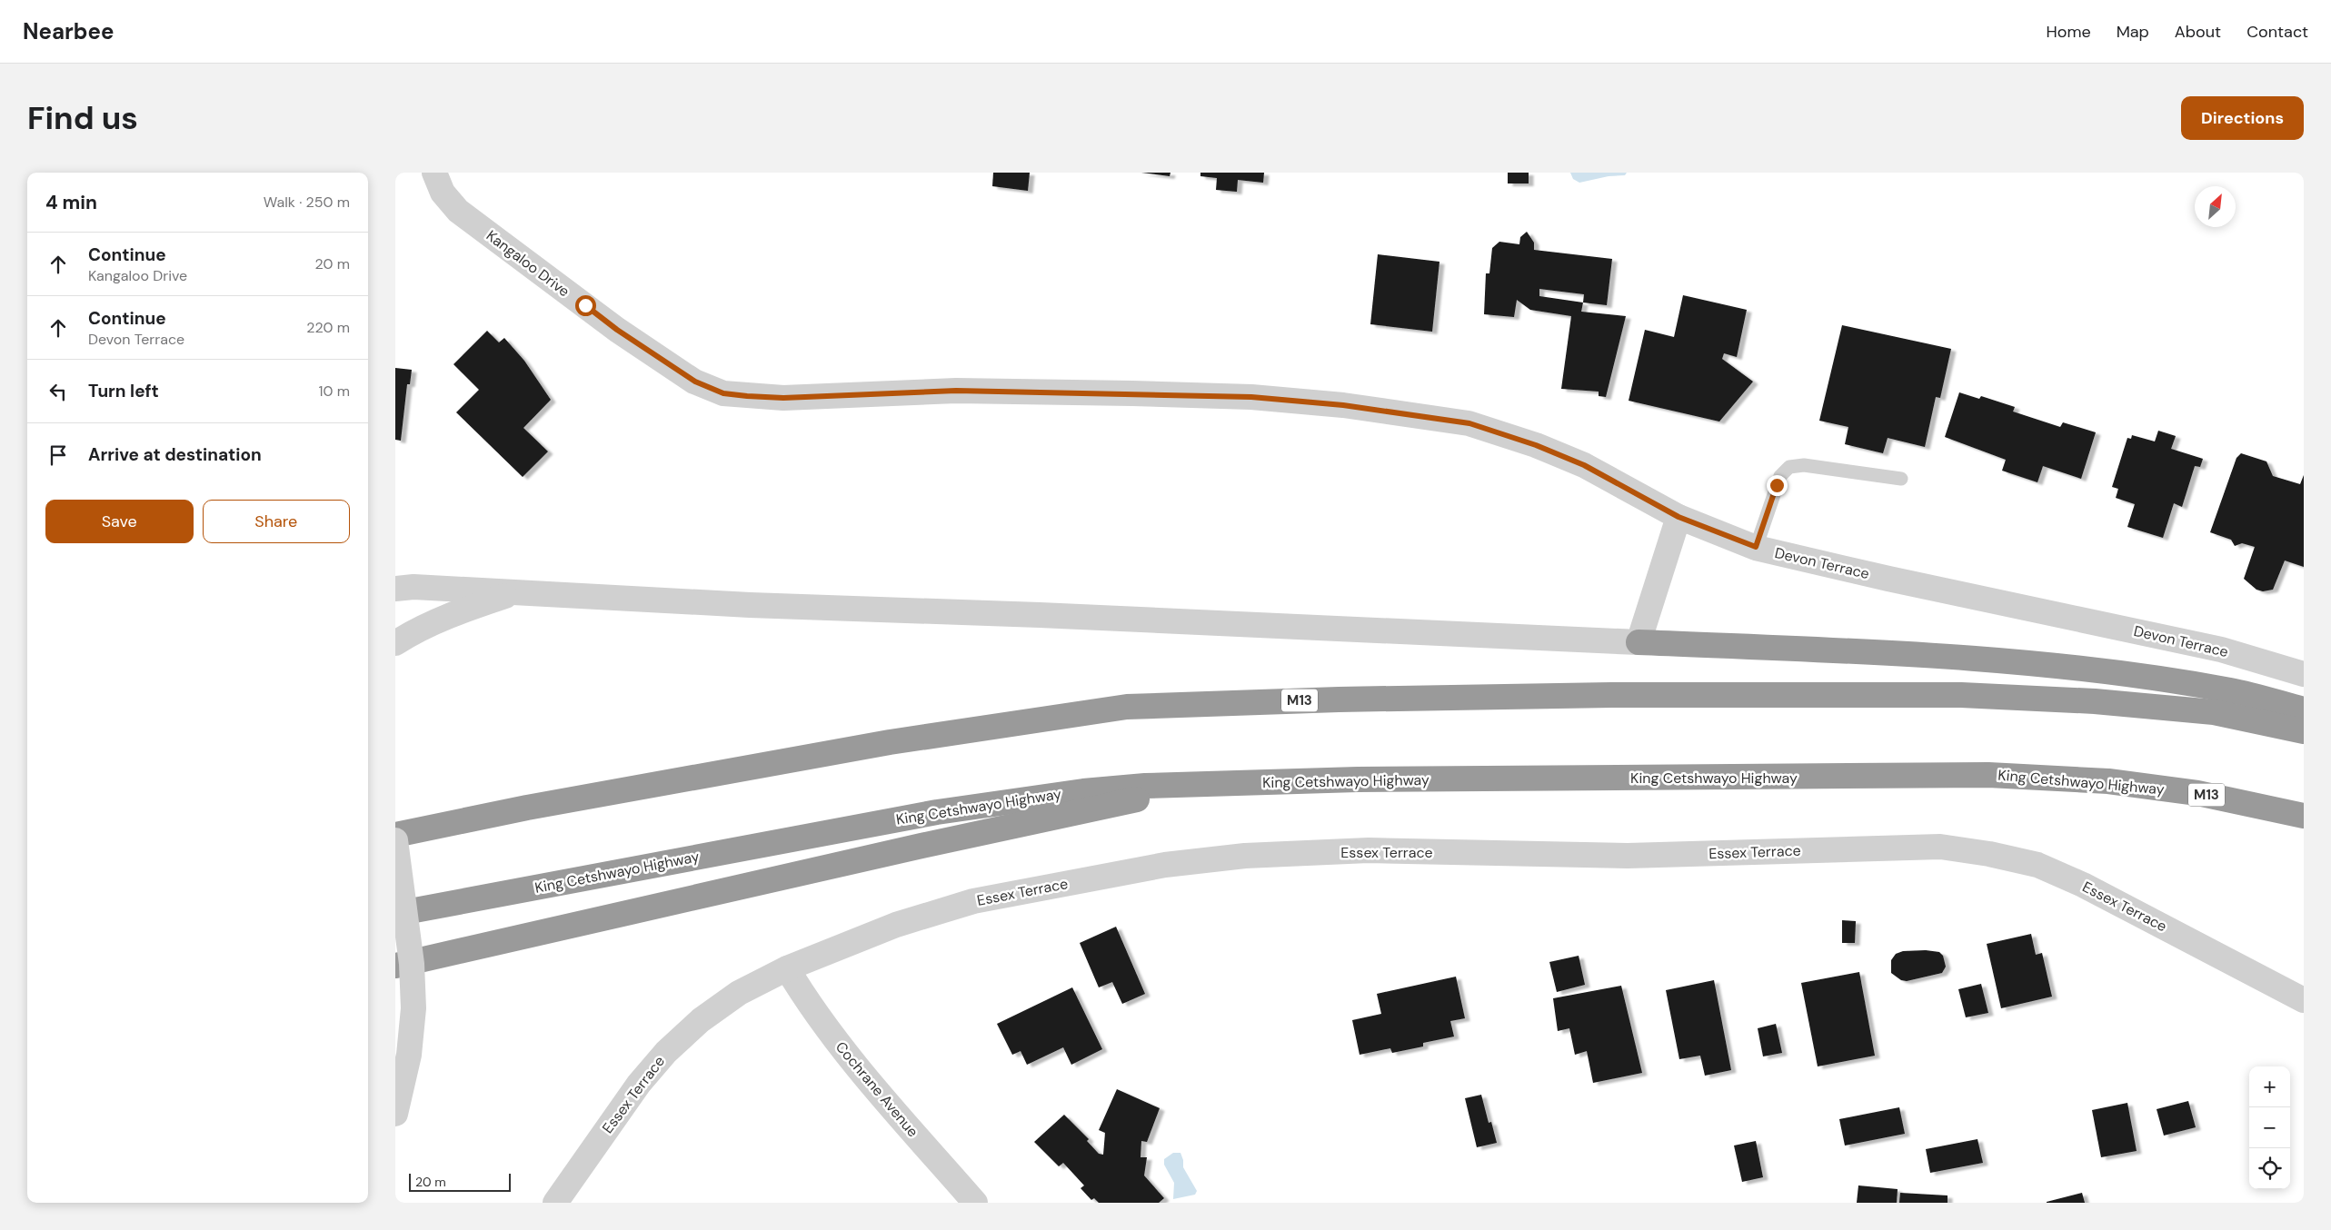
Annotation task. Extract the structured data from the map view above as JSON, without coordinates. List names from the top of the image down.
{
  "streets": {
    "highway": ["M13", "King Cetshwayo Highway"],
    "street": [
      "Kangaloo Drive",
      "Devon Terrace",
      "Essex Terrace",
      "Cochrane Avenue"
    ]
  },
  "crossings": [
    ["Kangaloo Drive", "Devon Terrace"],
    ["Essex Terrace", "Cochrane Avenue"]
  ],
  "scale_bar": "20 m",
  "north": "top right",
  "page": {
    "header": "Nearbee",
    "nav": [
      "Home",
      "Map",
      "About",
      "Contact"
    ],
    "buttons": [
      "Directions",
      ["Save", "Share"]
    ],
    "title": "Find us",
    "heading": ["4 min", "Walk · 250 m"],
    "list": [
      ["Continue", "Kangaloo Drive", "20 m"],
      ["Continue", "Devon Terrace", "220 m"],
      ["Turn left", "10 m"],
      "Arrive at destination"
    ],
    "map_buttons": ["+", "−"],
    "scale": "20 m"
  }
}
